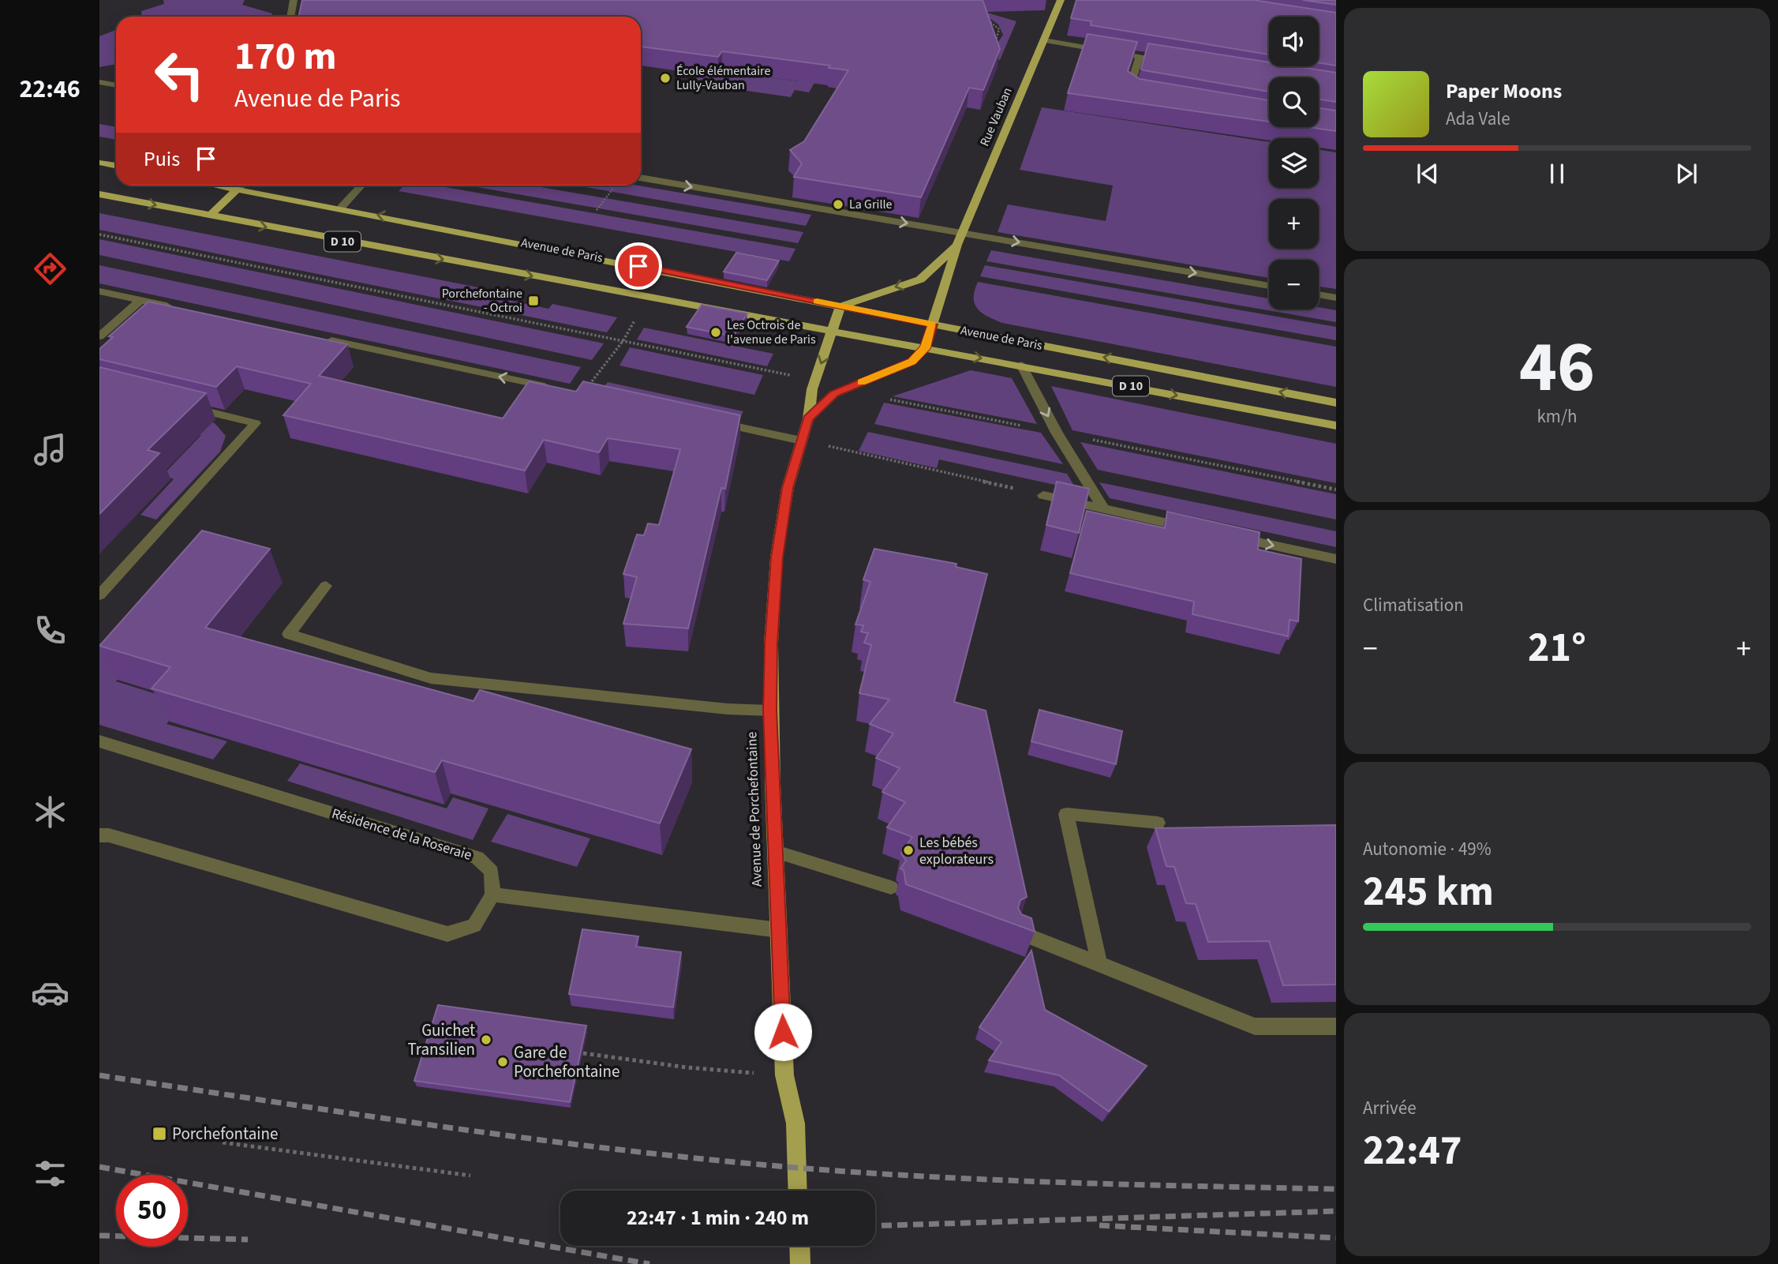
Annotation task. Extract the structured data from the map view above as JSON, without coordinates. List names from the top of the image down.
{
  "streets": {
    "main road": [
      "Rue Vauban",
      "D 10",
      "Avenue de Paris",
      "Avenue de Porchefontaine"
    ],
    "street": ["Résidence de la Roseraie"]
  },
  "crossings": [
    ["Rue Vauban", "Avenue de Paris"],
    ["Rue Vauban", "Avenue de Porchefontaine"],
    ["Avenue de Paris", "Avenue de Porchefontaine"]
  ],
  "places": {
    "other": [
      "École élémentaire Lully-Vauban",
      "La Grille",
      "Les Octrois de l'avenue de Paris",
      "Les bébés explorateurs",
      "Guichet Transilien",
      "Gare de Porchefontaine"
    ],
    "transit": ["Porchefontaine - Octroi", "Porchefontaine"]
  },
  "page": {
    "tabs": "22:46",
    "map_buttons": ["+", "−"],
    "turn": ["170 m", "Avenue de Paris"],
    "song": ["Paper Moons", "Ada Vale"],
    "then": "Puis",
    "tile": [
      ["46", "km/h"],
      "Climatisation",
      ["Autonomie · 49%", "245 km"],
      ["Arrivée", "22:47"]
    ],
    "heat": ["−", "21°", "+"],
    "limit": "50",
    "trip": "22:47 · 1 min · 240 m"
  }
}
